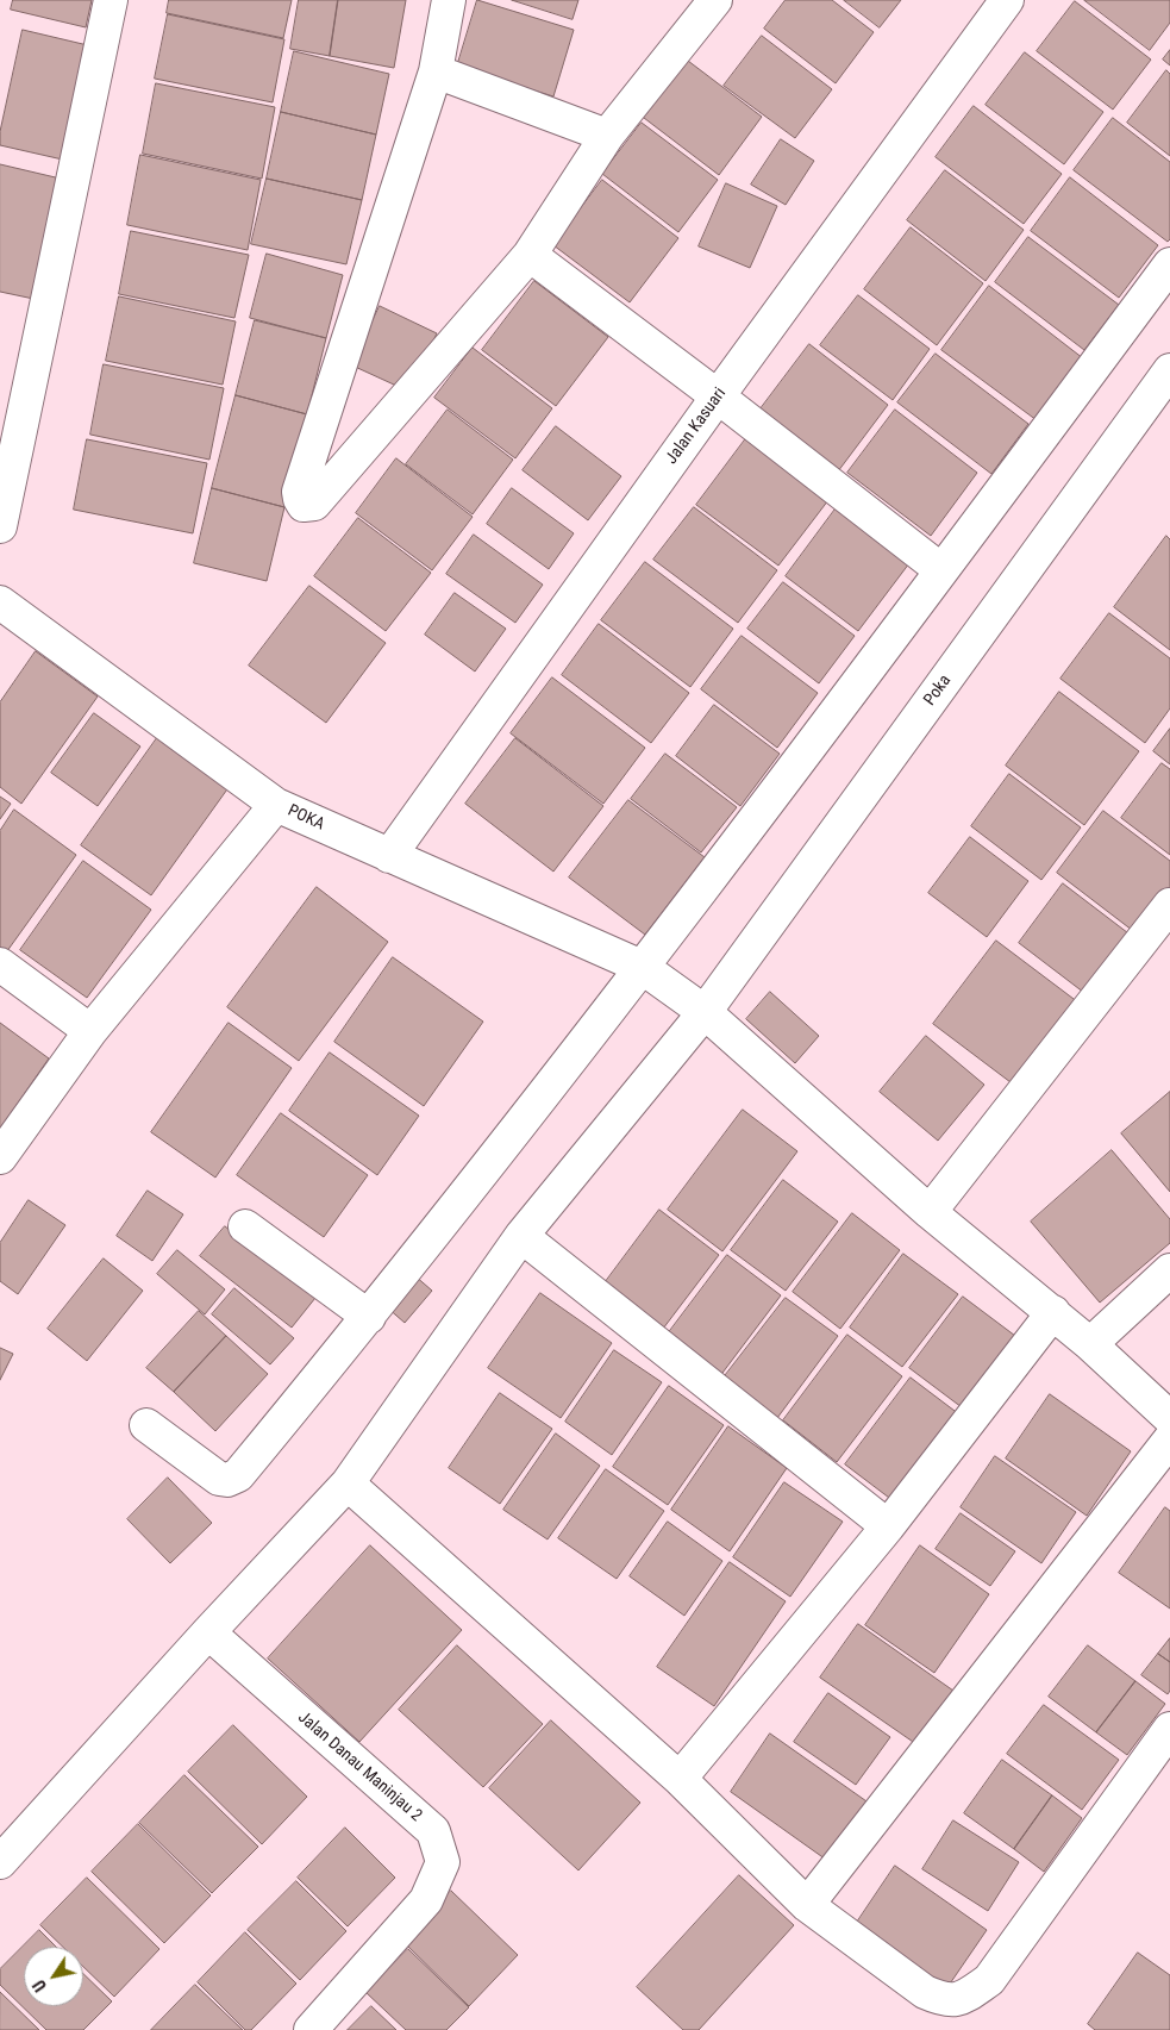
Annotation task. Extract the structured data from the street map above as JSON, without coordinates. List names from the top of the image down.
{
  "streets": {
    "street": [
      "Jalan Kasuari",
      "Poka",
      "POKA",
      "Jalan Danau Maninjau 2"
    ]
  },
  "crossings": [
    ["Jalan Kasuari", "POKA"],
    ["Poka", "POKA"],
    ["Poka", "Jalan Danau Maninjau 2"]
  ],
  "north": "bottom left"
}
